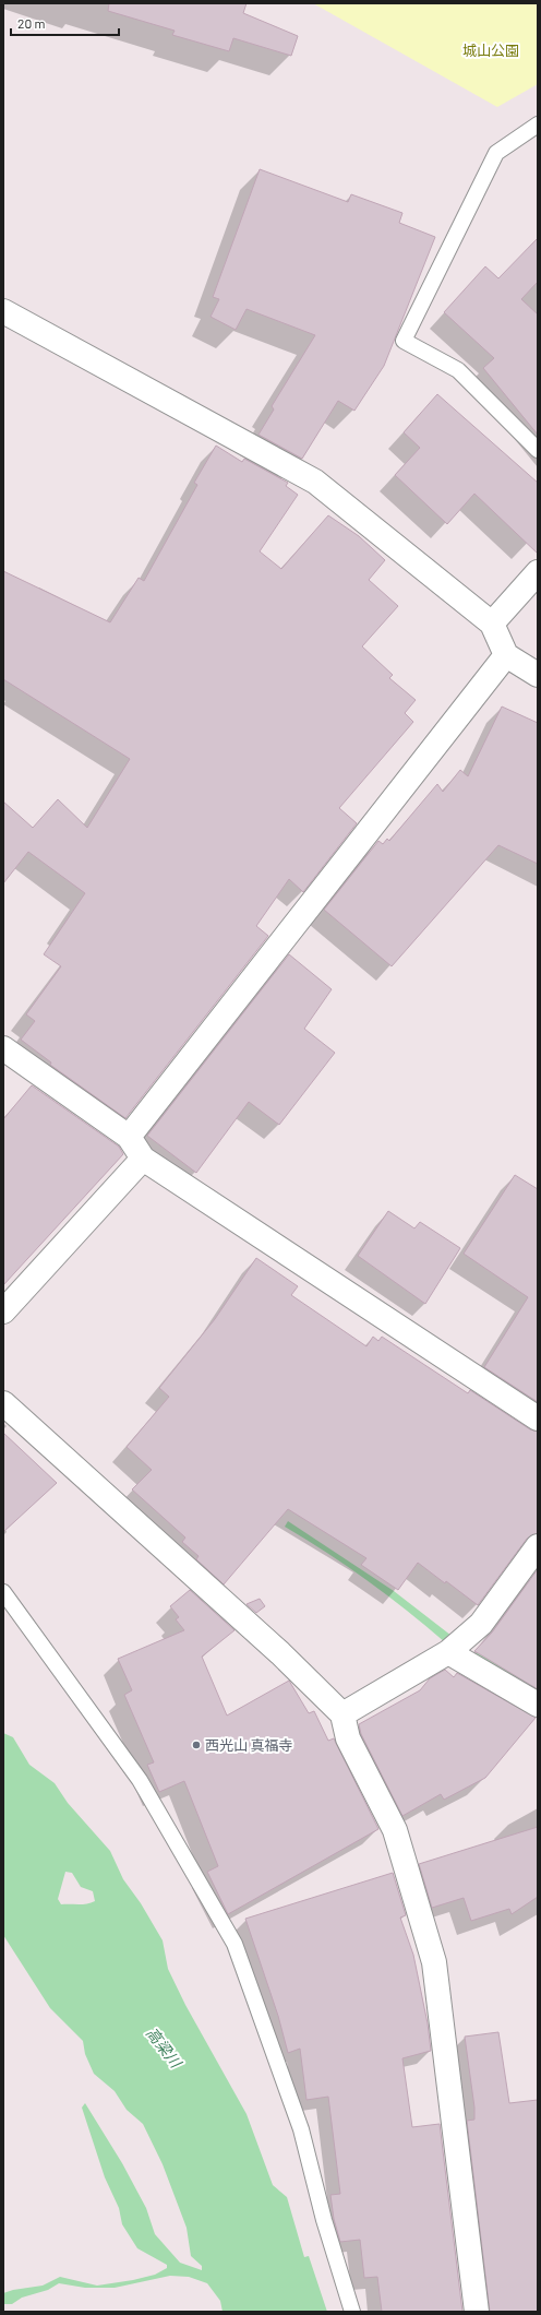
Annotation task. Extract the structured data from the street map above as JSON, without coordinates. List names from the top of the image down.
{
  "water": ["高梁川"],
  "parks": ["城山公園"],
  "places": ["西光山 真福寺"],
  "scale_bar": "20 m"
}
